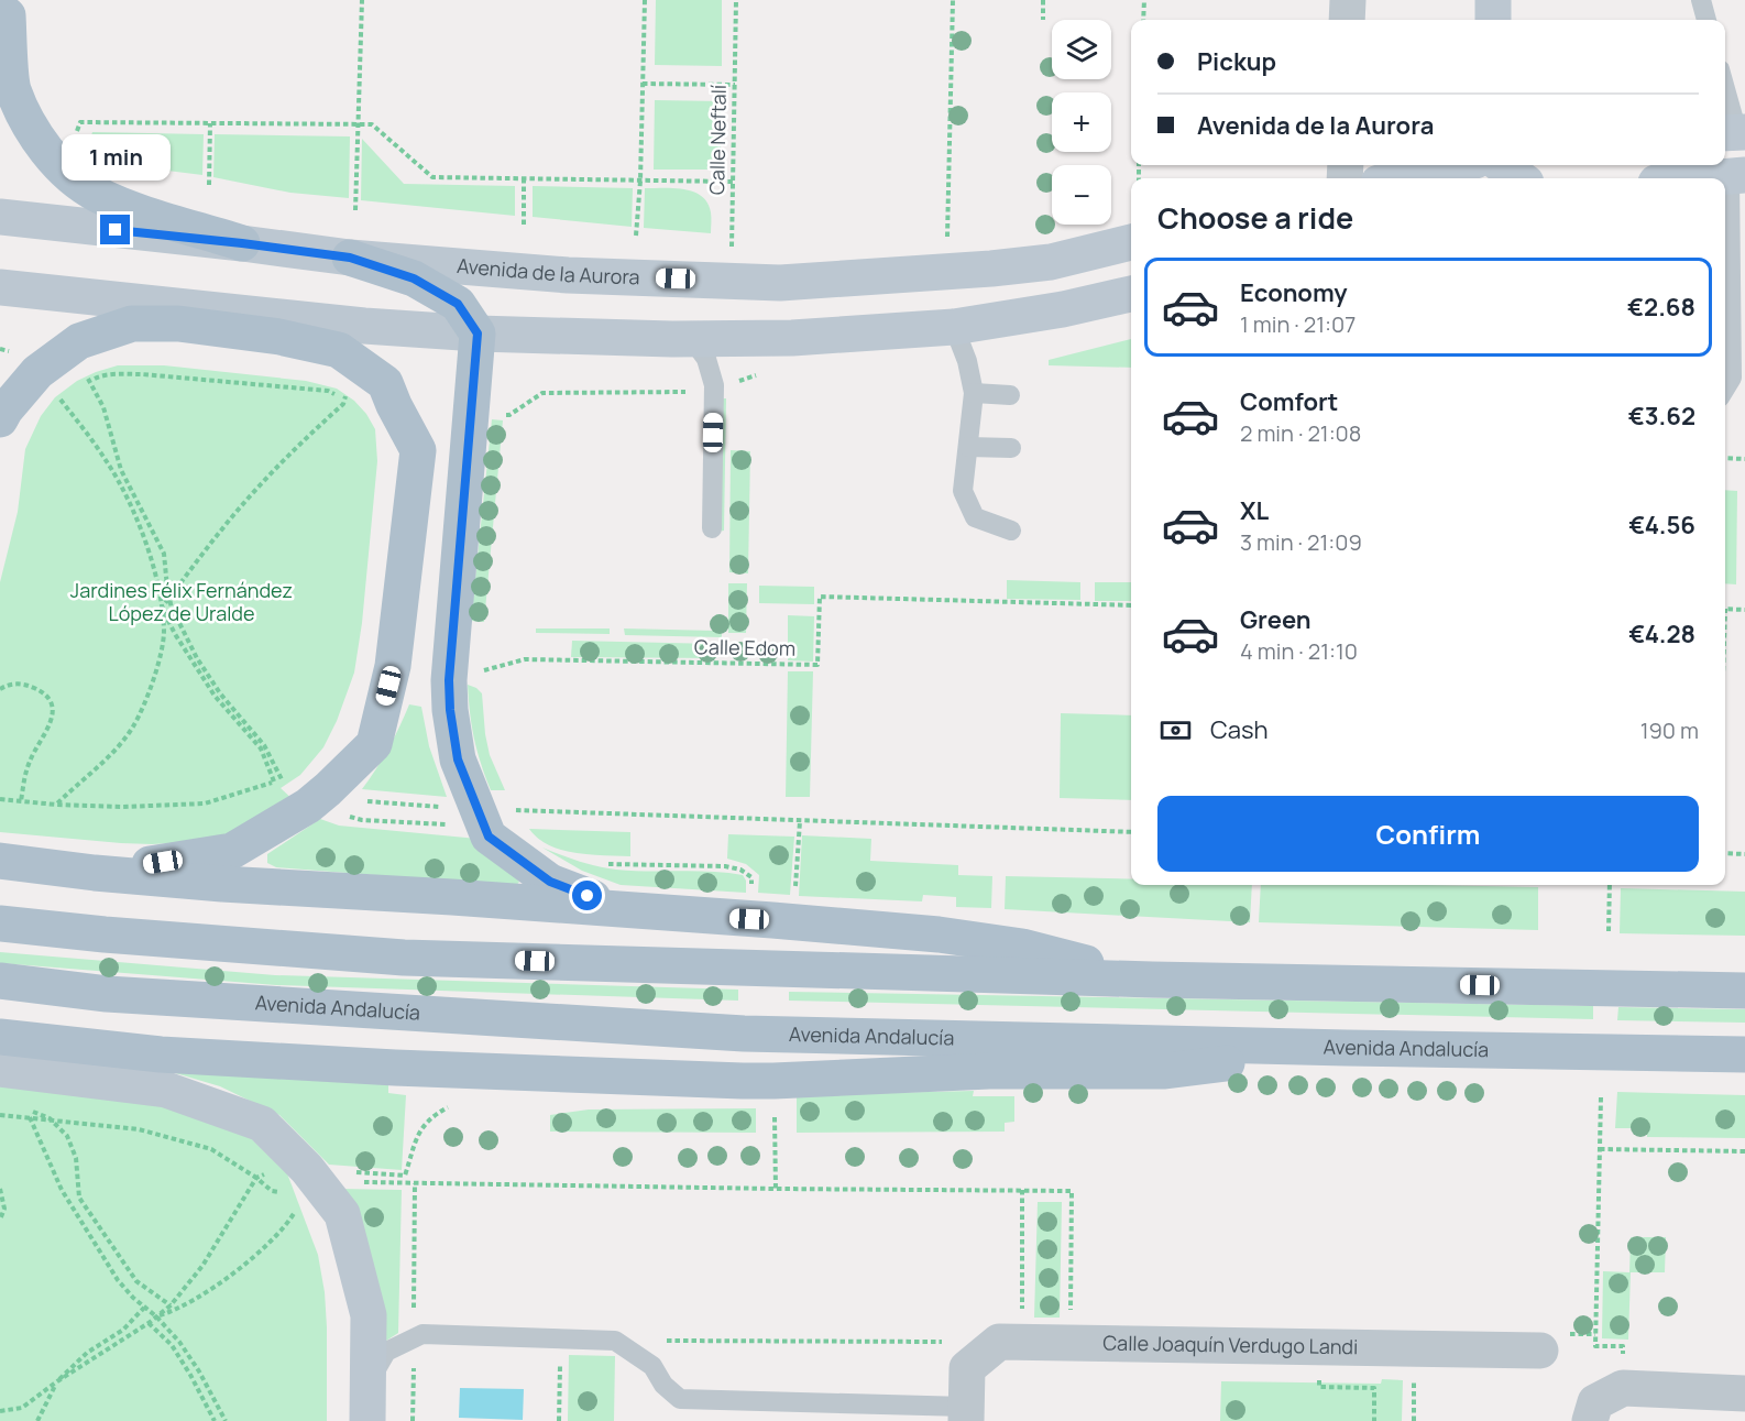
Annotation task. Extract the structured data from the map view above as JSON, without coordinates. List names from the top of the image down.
{
  "streets": {
    "main road": ["Avenida de la Aurora", "Avenida Andalucía"],
    "street": ["Calle Joaquín Verdugo Landi"],
    "path": ["Calle Neftalí", "Calle Edom"]
  },
  "crossings": [
    ["Calle Neftalí", "Avenida de la Aurora"]
  ],
  "parks": ["Jardines Félix Fernández López de Uralde"],
  "page": {
    "map_buttons": ["+", "−"],
    "banner": ["Pickup", "Avenida de la Aurora"],
    "bubble": "1 min",
    "heading": "Choose a ride",
    "list": [
      {
        "name": "Economy",
        "note": "1 min · 21:07",
        "value": "€2.68"
      },
      {
        "name": "Comfort",
        "note": "2 min · 21:08",
        "value": "€3.62"
      },
      {
        "name": "XL",
        "note": "3 min · 21:09",
        "value": "€4.56"
      },
      {
        "name": "Green",
        "note": "4 min · 21:10",
        "value": "€4.28"
      }
    ],
    "pay": ["Cash", "190 m"],
    "buttons": "Confirm"
  }
}
